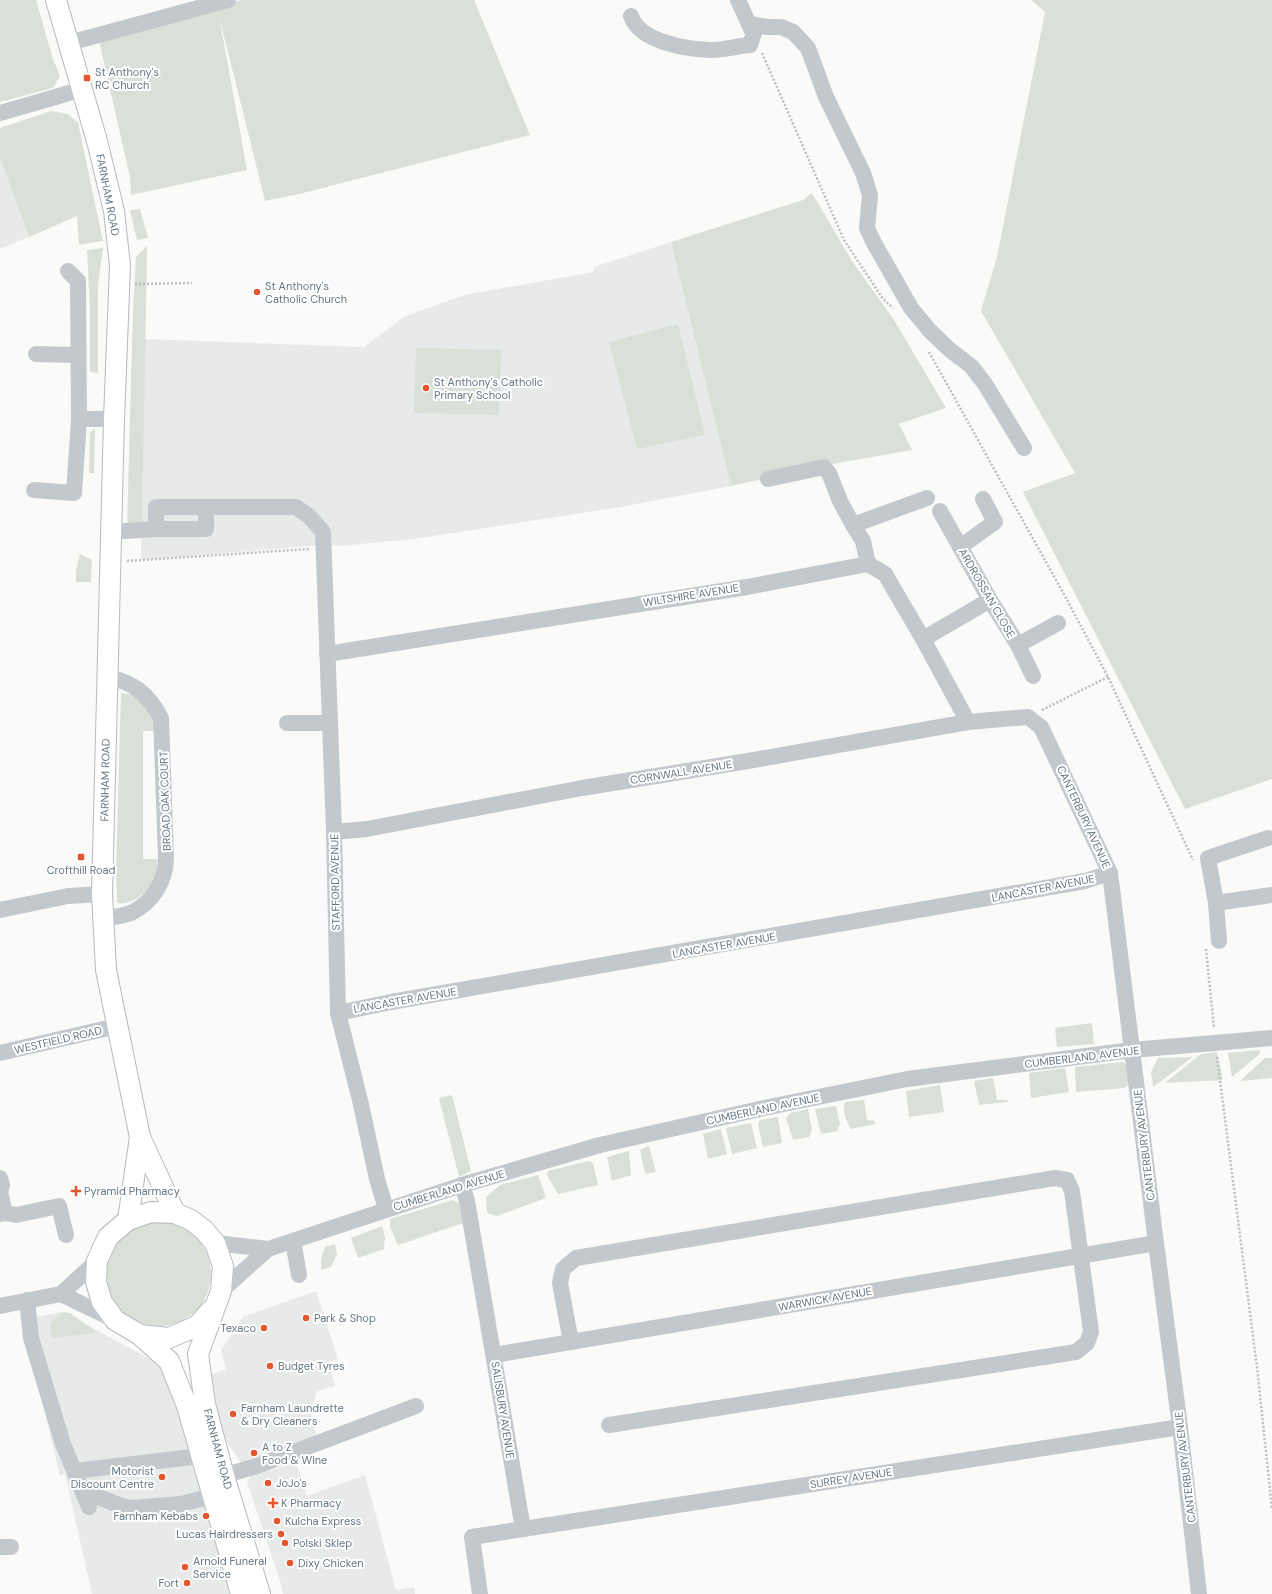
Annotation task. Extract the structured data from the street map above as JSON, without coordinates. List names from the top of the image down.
{
  "streets": {
    "main road": ["FARNHAM ROAD"],
    "street": [
      "ARDROSSAN CLOSE",
      "WILTSHIRE AVENUE",
      "CORNWALL AVENUE",
      "BROAD OAK COURT",
      "CANTERBURY AVENUE",
      "STAFFORD AVENUE",
      "LANCASTER AVENUE",
      "WESTFIELD ROAD",
      "CUMBERLAND AVENUE",
      "WARWICK AVENUE",
      "SALISBURY AVENUE",
      "SURREY AVENUE"
    ]
  },
  "crossings": [
    ["FARNHAM ROAD", "BROAD OAK COURT"],
    ["FARNHAM ROAD", "WESTFIELD ROAD"],
    ["FARNHAM ROAD", "CUMBERLAND AVENUE"],
    ["WILTSHIRE AVENUE", "STAFFORD AVENUE"],
    ["CORNWALL AVENUE", "CANTERBURY AVENUE"],
    ["CORNWALL AVENUE", "STAFFORD AVENUE"],
    ["CANTERBURY AVENUE", "LANCASTER AVENUE"],
    ["CANTERBURY AVENUE", "CUMBERLAND AVENUE"],
    ["CANTERBURY AVENUE", "WARWICK AVENUE"],
    ["CANTERBURY AVENUE", "SURREY AVENUE"],
    ["STAFFORD AVENUE", "LANCASTER AVENUE"],
    ["STAFFORD AVENUE", "CUMBERLAND AVENUE"],
    ["CUMBERLAND AVENUE", "SALISBURY AVENUE"],
    ["WARWICK AVENUE", "SALISBURY AVENUE"],
    ["SALISBURY AVENUE", "SURREY AVENUE"]
  ],
  "places": {
    "transit": ["St Anthony's RC Church", "Crofthill Road"],
    "other": [
      "St Anthony's Catholic Church",
      "St Anthony's Catholic Primary School",
      "Park & Shop",
      "Texaco",
      "Budget Tyres",
      "Farnham Laundrette & Dry Cleaners",
      "A to Z Food & Wine",
      "Motorist Discount Centre",
      "JoJo's",
      "Farnham Kebabs",
      "Kulcha Express",
      "Lucas Hairdressers",
      "Polski Sklep",
      "Dixy Chicken",
      "Arnold Funeral Service",
      "Fort"
    ],
    "health": ["Pyramid Pharmacy", "K Pharmacy"]
  }
}
